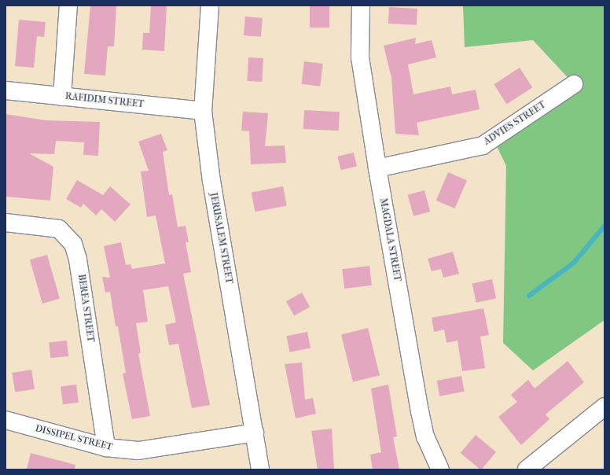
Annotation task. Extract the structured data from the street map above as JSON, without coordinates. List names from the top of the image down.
{
  "streets": {
    "street": [
      "RAFIDIM STREET",
      "ADVIES STREET",
      "JERUSALEM STREET",
      "MAGDALA STREET",
      "BEREA STREET",
      "DISSIPEL STREET"
    ]
  },
  "crossings": [
    ["RAFIDIM STREET", "JERUSALEM STREET"],
    ["ADVIES STREET", "MAGDALA STREET"],
    ["JERUSALEM STREET", "DISSIPEL STREET"],
    ["BEREA STREET", "DISSIPEL STREET"]
  ]
}
